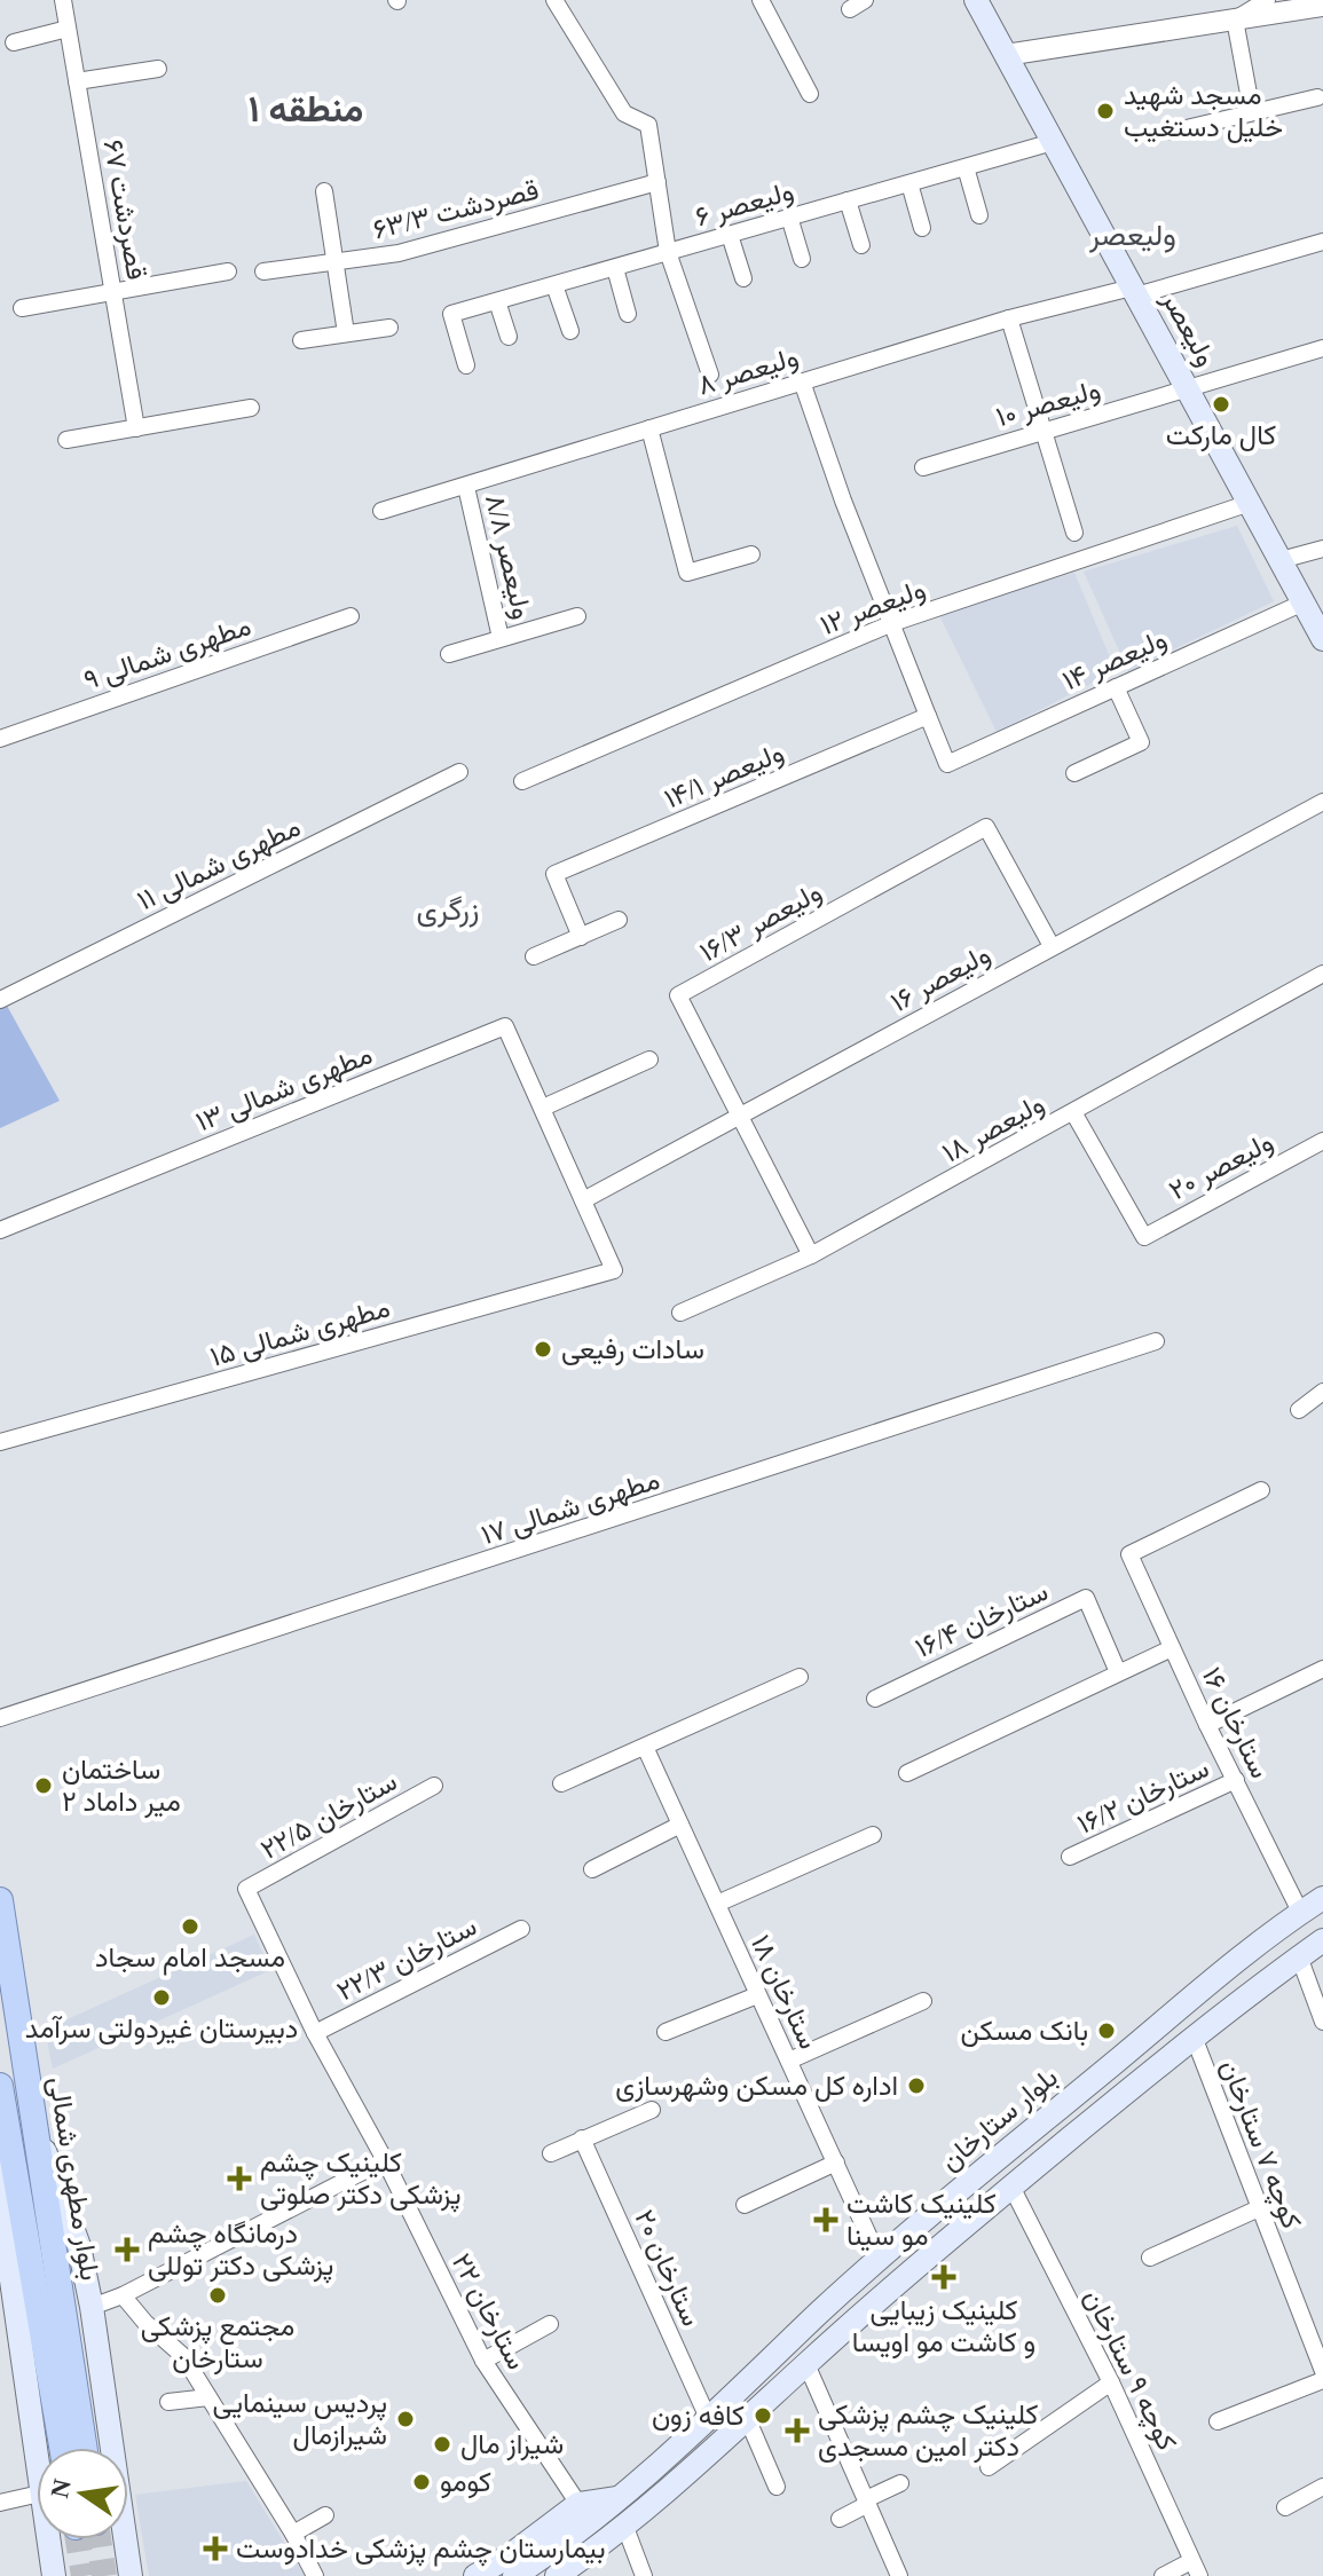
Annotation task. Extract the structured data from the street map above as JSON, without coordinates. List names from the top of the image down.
{
  "streets": {
    "main road": ["ولیعصر", "بلوار ستارخان", "بلوار مطهرى شمالى"],
    "street": [
      "۶ ولیعصر",
      "۶۷ قصردشت",
      "۶۳/۳ قصردشت",
      "۸ ولیعصر",
      "۱۰ ولیعصر",
      "۸/۸ ولیعصر",
      "۱۲ ولیعصر",
      "۹ مطهری شمالی",
      "۱۴ ولیعصر",
      "۱۴/۱ ولیعصر",
      "۱۱ مطهری شمالی",
      "۱۶/۳ ولیعصر",
      "۱۶ ولیعصر",
      "۱۳ مطهری شمالی",
      "۱۸ ولیعصر",
      "۲۰ ولیعصر",
      "۱۵ مطهری شمالی",
      "۱۷ مطهری شمالی",
      "۱۶/۴ ستارخان",
      "۱۶ ستارخان",
      "۱۶/۲ ستارخان",
      "۲۲/۵ ستارخان",
      "۲۲/۳ ستارخان",
      "۱۸ ستارخان",
      "کوچه ۷ ستارخان",
      "۲۰ ستارخان",
      "۲۲ ستارخان",
      "کوچه ۹ ستارخان"
    ]
  },
  "crossings": [
    ["۶ ولیعصر", "ولیعصر"],
    ["ولیعصر", "۸ ولیعصر"],
    ["ولیعصر", "۱۰ ولیعصر"],
    ["ولیعصر", "۱۲ ولیعصر"],
    ["ولیعصر", "۱۴ ولیعصر"],
    ["۸ ولیعصر", "۸/۸ ولیعصر"],
    ["۱۴ ولیعصر", "۱۴/۱ ولیعصر"],
    ["۱۶/۳ ولیعصر", "۱۶ ولیعصر"],
    ["۱۶ ولیعصر", "۱۵ مطهری شمالی"],
    ["۱۸ ولیعصر", "۲۰ ولیعصر"],
    ["۱۶ ستارخان", "۱۶/۲ ستارخان"],
    ["۱۶ ستارخان", "بلوار ستارخان"],
    ["۲۲/۵ ستارخان", "۲۲ ستارخان"],
    ["۲۲/۳ ستارخان", "۲۲ ستارخان"],
    ["۱۸ ستارخان", "بلوار ستارخان"],
    ["بلوار ستارخان", "۲۰ ستارخان"]
  ],
  "districts": ["منطقه ۱", "ولیعصر", "زرگری"],
  "places": {
    "other": [
      "مسجد شهید خلیل دستغیب",
      "کال مارکت",
      "سادات رفیعی",
      "ساختمان میر داماد ۲",
      "مسجد امام سجاد",
      "دبیرستان غیردولتی سرآمد",
      "بانک مسکن",
      "اداره کل مسکن وشهرسازی",
      "مجتمع پزشکی ستارخان",
      "کافه زون",
      "پردیس سینمایی شیرازمال",
      "شیراز مال",
      "کومو"
    ],
    "health": [
      "کلینیک چشم پزشکی دکتر صلوتی",
      "کلینیک کاشت مو سینا",
      "درمانگاه چشم پزشكی دكتر توللی",
      "کلینیک زیبایی و کاشت مو اویسا",
      "کلینیک چشم پزشکی دکتر امین مسجدی",
      "بیمارستان چشم پزشکی خدادوست"
    ]
  },
  "north": "left"
}
